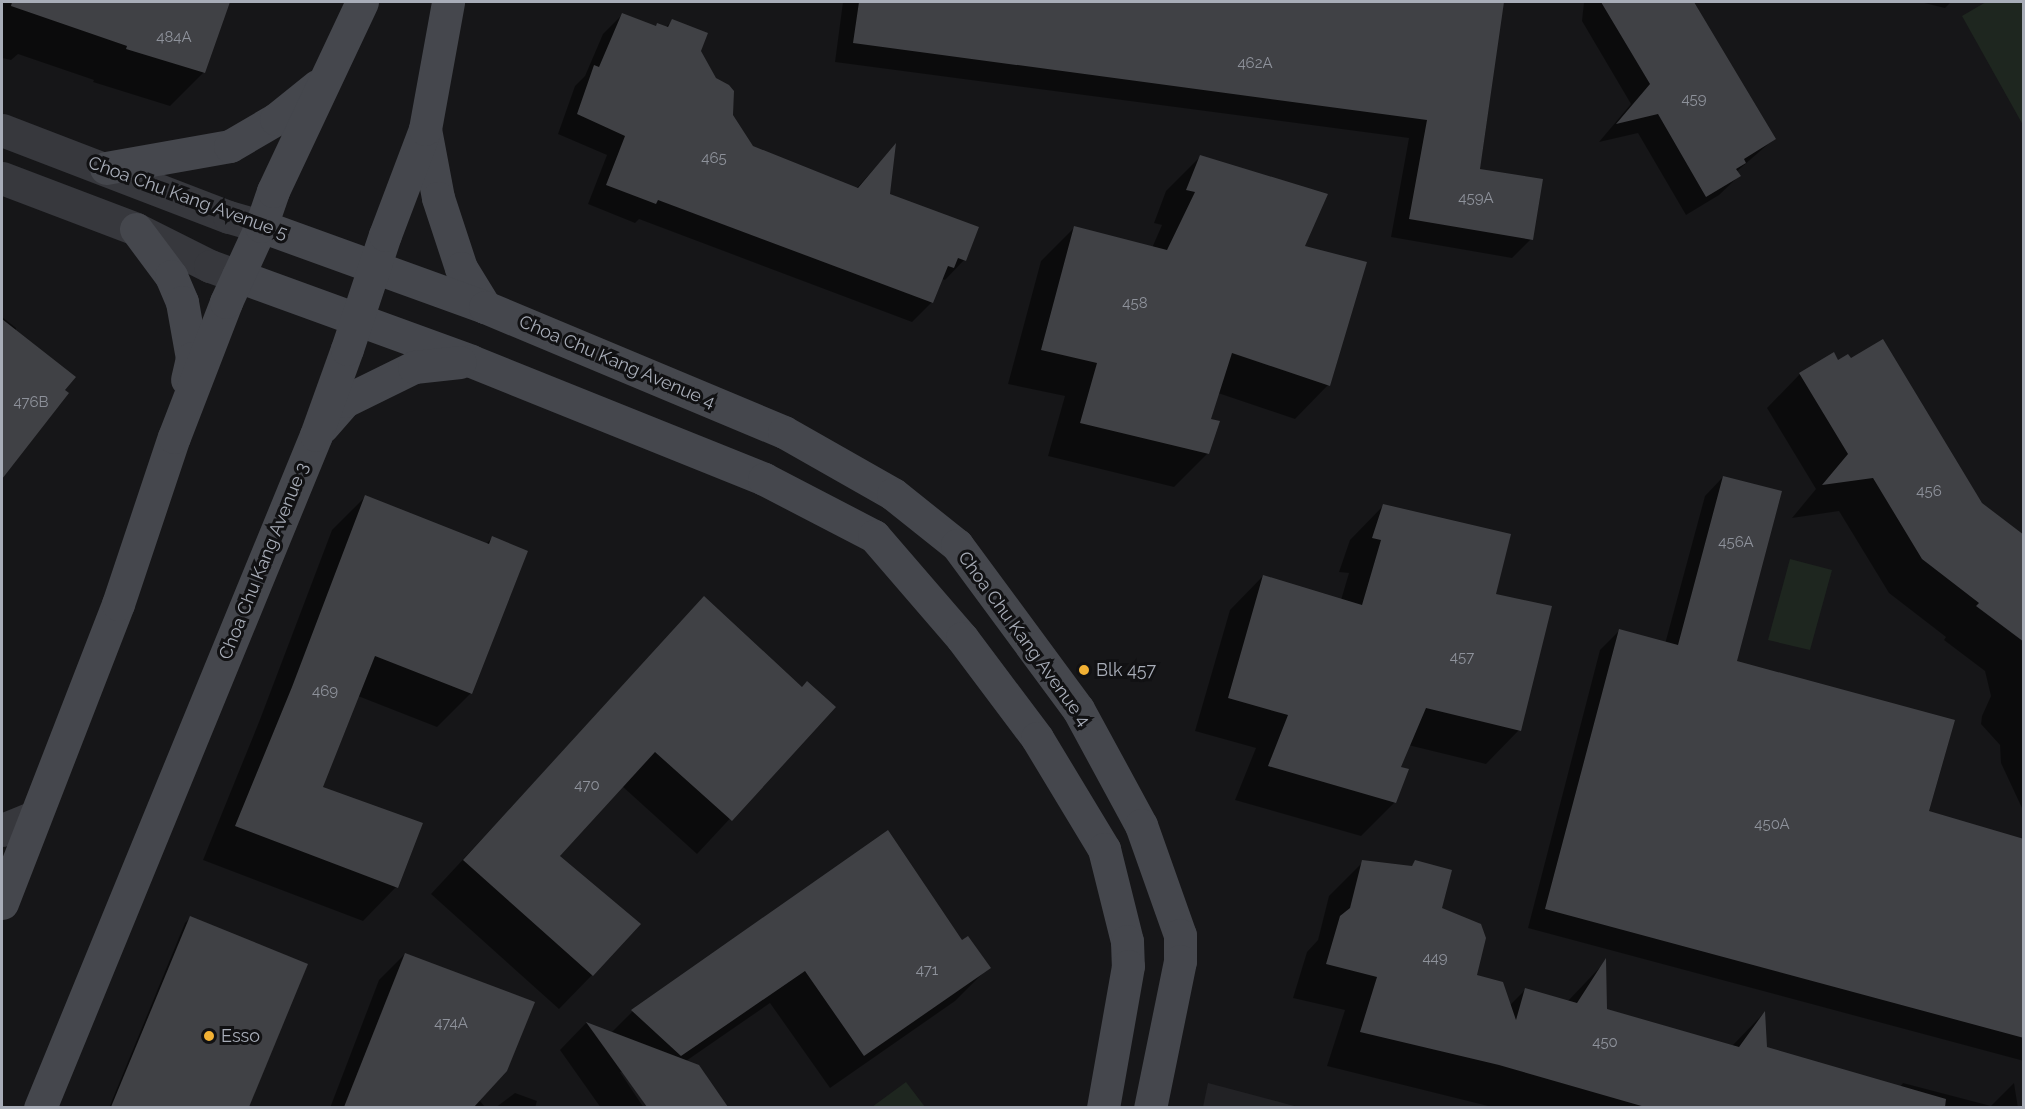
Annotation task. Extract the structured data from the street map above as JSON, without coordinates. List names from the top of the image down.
{
  "streets": {
    "street": ["Choa Chu Kang Avenue 5", "Choa Chu Kang Avenue 4", "Choa Chu Kang Avenue 3"]
  },
  "crossings": [
    ["Choa Chu Kang Avenue 5", "Choa Chu Kang Avenue 4"],
    ["Choa Chu Kang Avenue 5", "Choa Chu Kang Avenue 3"],
    ["Choa Chu Kang Avenue 4", "Choa Chu Kang Avenue 3"]
  ],
  "places": ["Blk 457", "Esso"],
  "house_numbers": [
    "484A",
    "462A",
    "459",
    "465",
    "459A",
    "458",
    "476B",
    "456",
    "456A",
    "457",
    "469",
    "470",
    "450A",
    "449",
    "471",
    "474A",
    "450"
  ]
}
